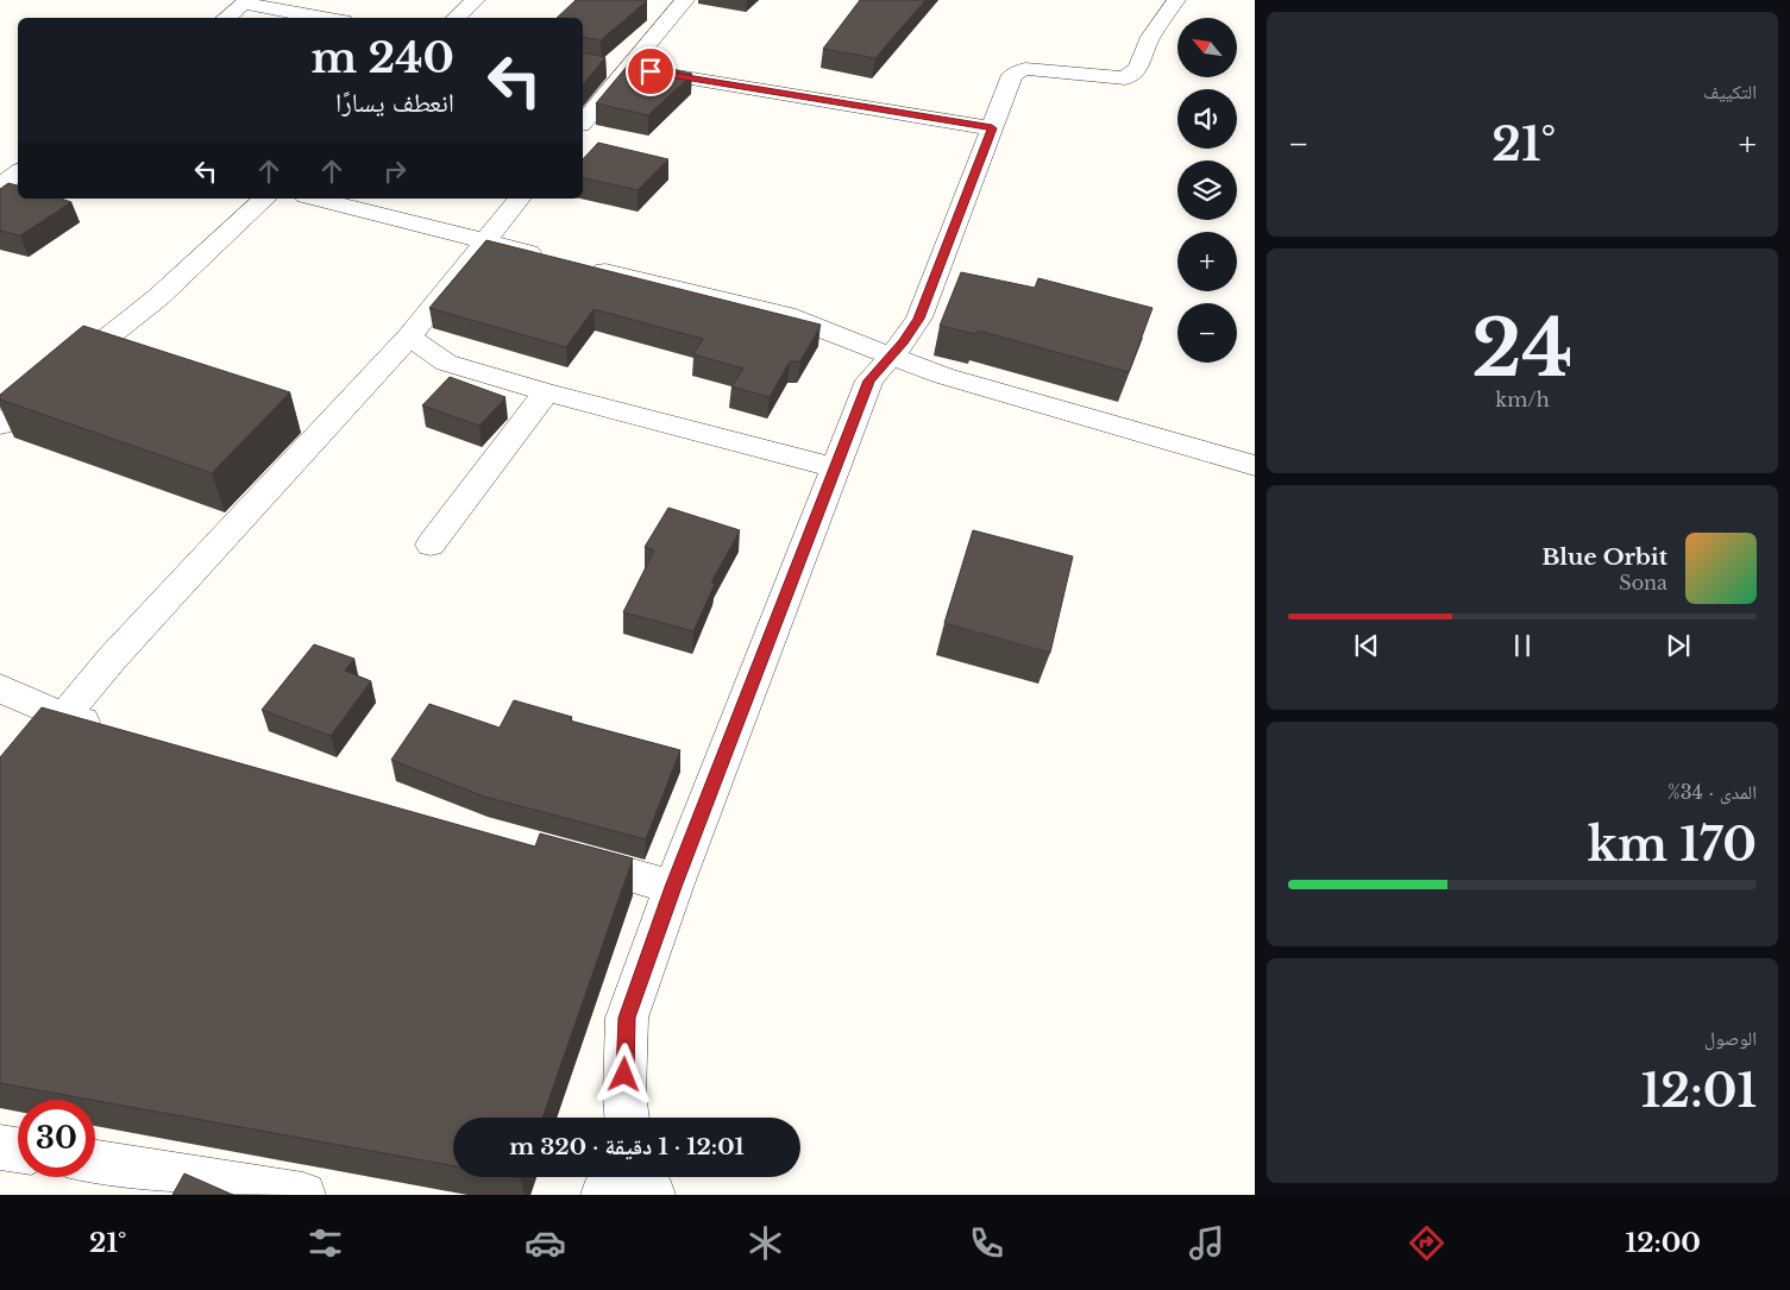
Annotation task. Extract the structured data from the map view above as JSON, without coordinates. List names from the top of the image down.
{
  "north": "top left",
  "page": {
    "tile": [
      "التكييف",
      ["24", "km/h"],
      ["المدى · 34%", "170 km"],
      ["الوصول", "12:01"]
    ],
    "map_buttons": ["+", "−"],
    "turn": ["240 m", "انعطف يسارًا"],
    "heat": ["−", "21°", "+"],
    "song": ["Blue Orbit", "Sona"],
    "limit": "30",
    "trip": "12:01 · 1 دقيقة · 320 m",
    "tabs": ["12:00", "21°"]
  }
}
